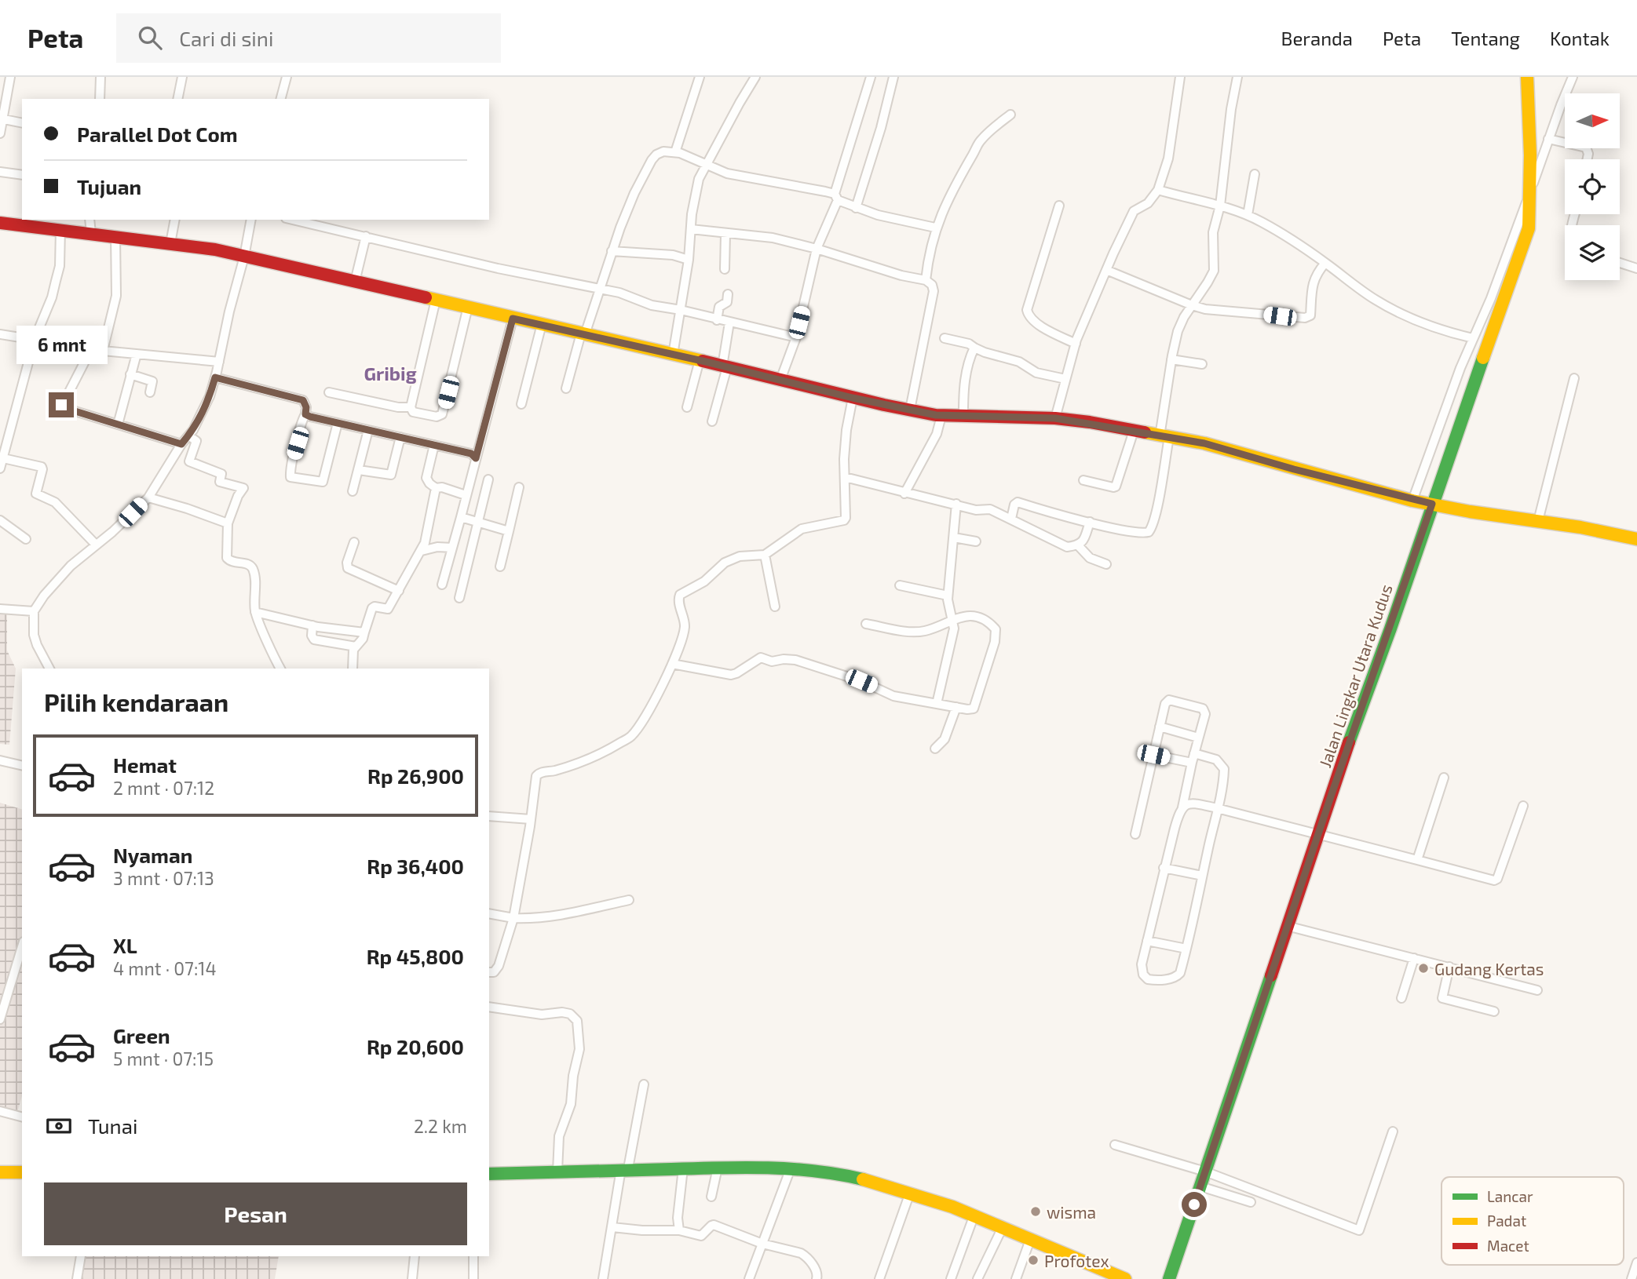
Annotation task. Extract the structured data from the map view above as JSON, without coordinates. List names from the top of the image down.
{
  "streets": {
    "main road": ["Jalan Lingkar Utara Kudus"]
  },
  "districts": ["Gribig"],
  "places": ["Gudang Kertas", "wisma", "Profotex"],
  "legend": ["Lancar", "Padat", "Macet"],
  "north": "right",
  "page": {
    "header": "Peta",
    "search": "Cari di sini",
    "nav": [
      "Beranda",
      "Peta",
      "Tentang",
      "Kontak"
    ],
    "banner": ["Parallel Dot Com", "Tujuan"],
    "bubble": "6 mnt",
    "heading": "Pilih kendaraan",
    "list": [
      {
        "name": "Hemat",
        "note": "2 mnt · 07:12",
        "value": "Rp 26,900"
      },
      {
        "name": "Nyaman",
        "note": "3 mnt · 07:13",
        "value": "Rp 36,400"
      },
      {
        "name": "XL",
        "note": "4 mnt · 07:14",
        "value": "Rp 45,800"
      },
      {
        "name": "Green",
        "note": "5 mnt · 07:15",
        "value": "Rp 20,600"
      }
    ],
    "pay": ["Tunai", "2.2 km"],
    "buttons": "Pesan"
  }
}
